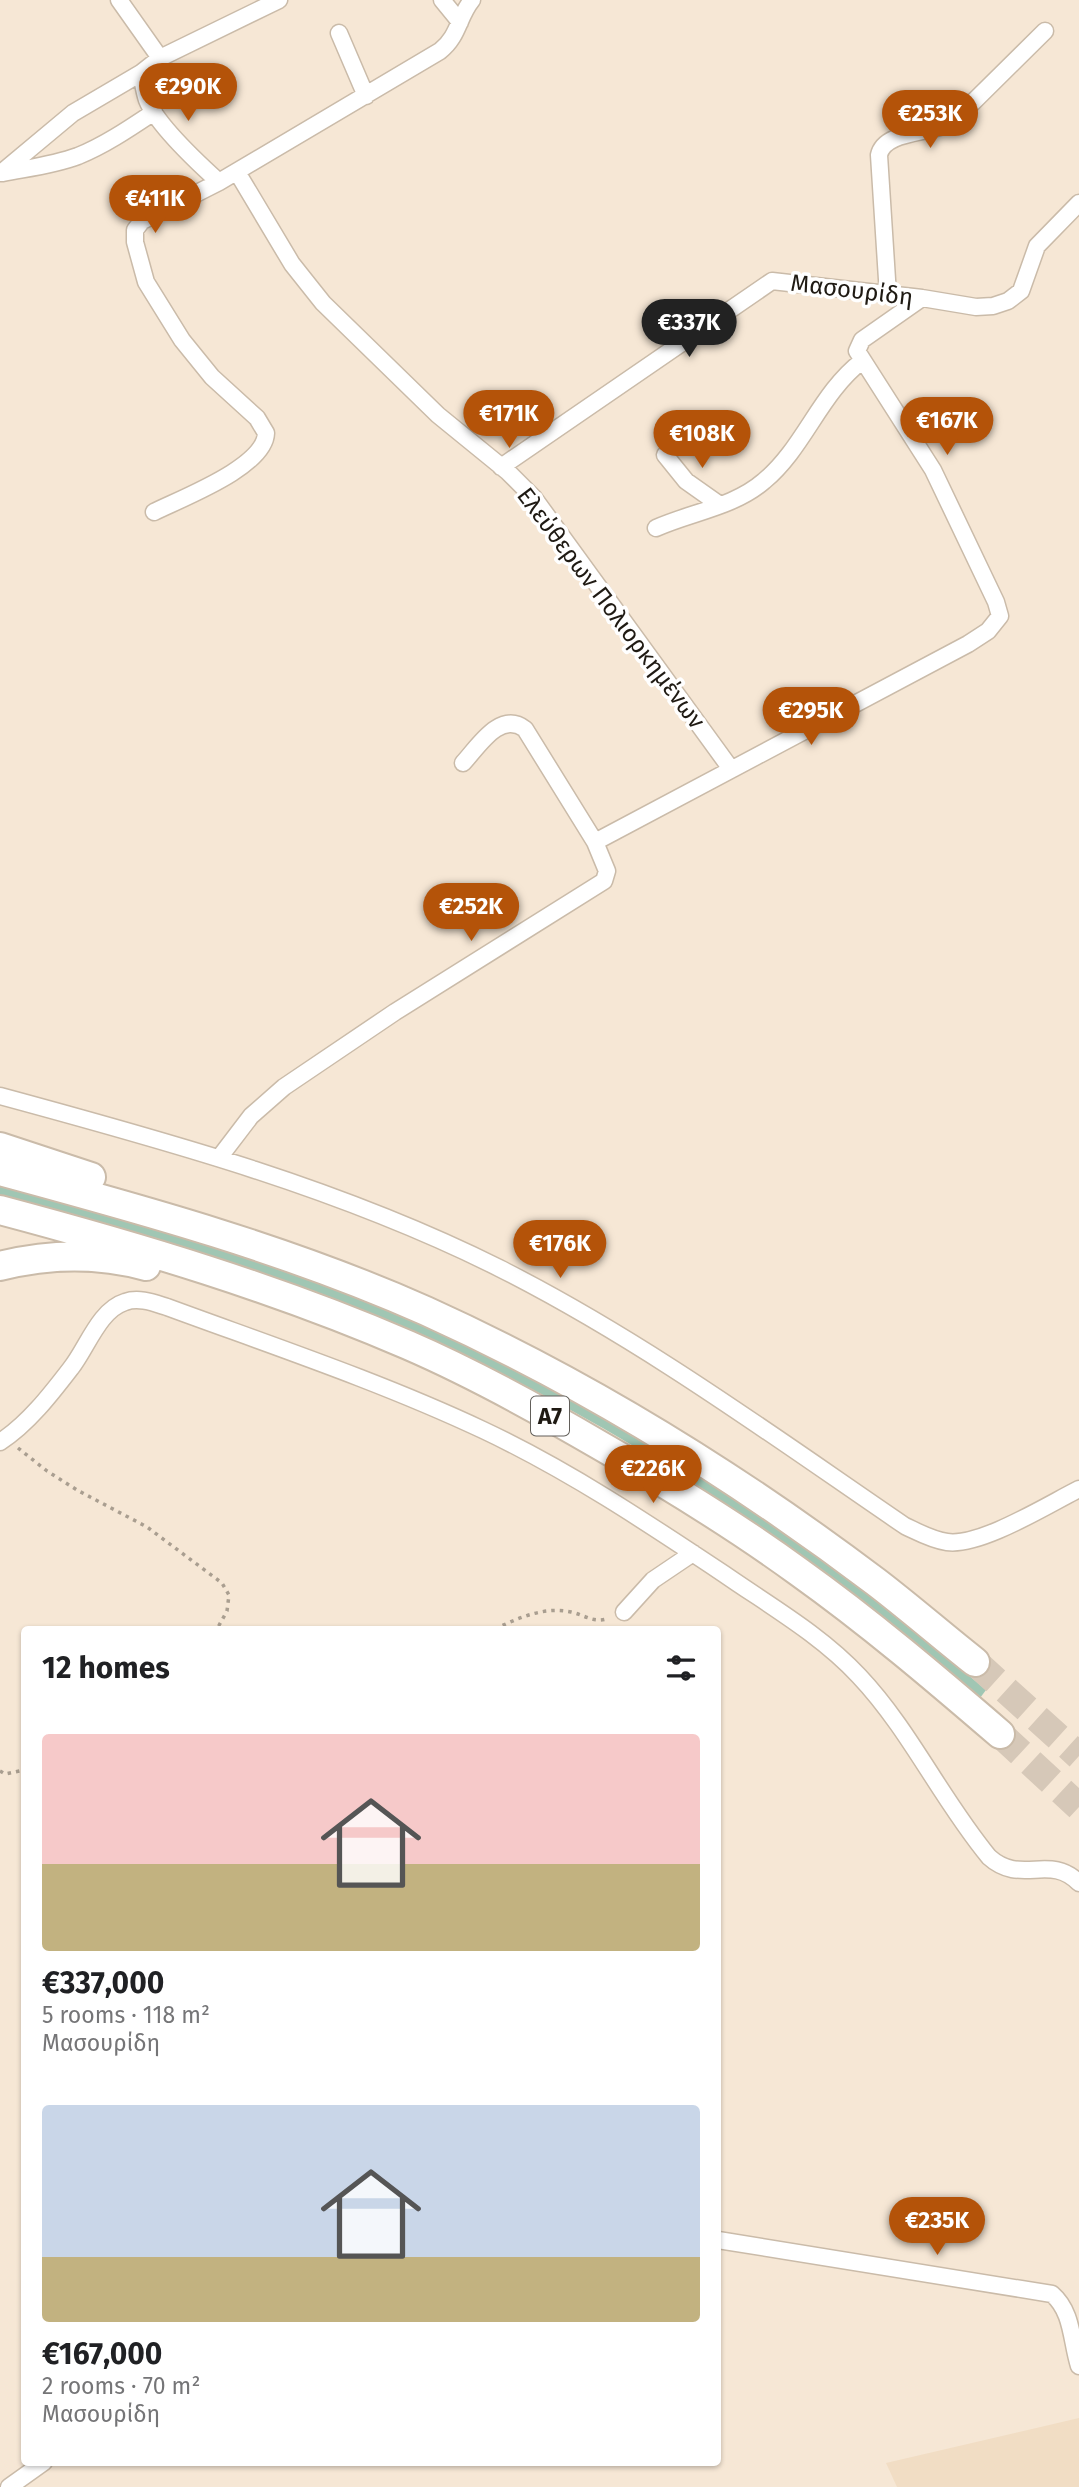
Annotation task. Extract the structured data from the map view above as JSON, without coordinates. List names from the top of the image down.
{
  "streets": {
    "highway": ["Α7"],
    "street": ["Μασουρίδη", "Ελεύθερων Πολιορκημένων"]
  },
  "crossings": [
    ["Μασουρίδη", "Ελεύθερων Πολιορκημένων"]
  ],
  "page": {
    "price": [
      "€290K",
      "€253K",
      "€411K",
      "€337K",
      "€171K",
      "€167K",
      "€108K",
      "€295K",
      "€252K",
      "€176K",
      "€226K",
      "€235K"
    ],
    "heading": "12 homes",
    "list": [
      {
        "name": "€337,000",
        "note": "5 rooms · 118 m² · Μασουρίδη"
      },
      {
        "name": "€167,000",
        "note": "2 rooms · 70 m² · Μασουρίδη"
      }
    ]
  }
}
